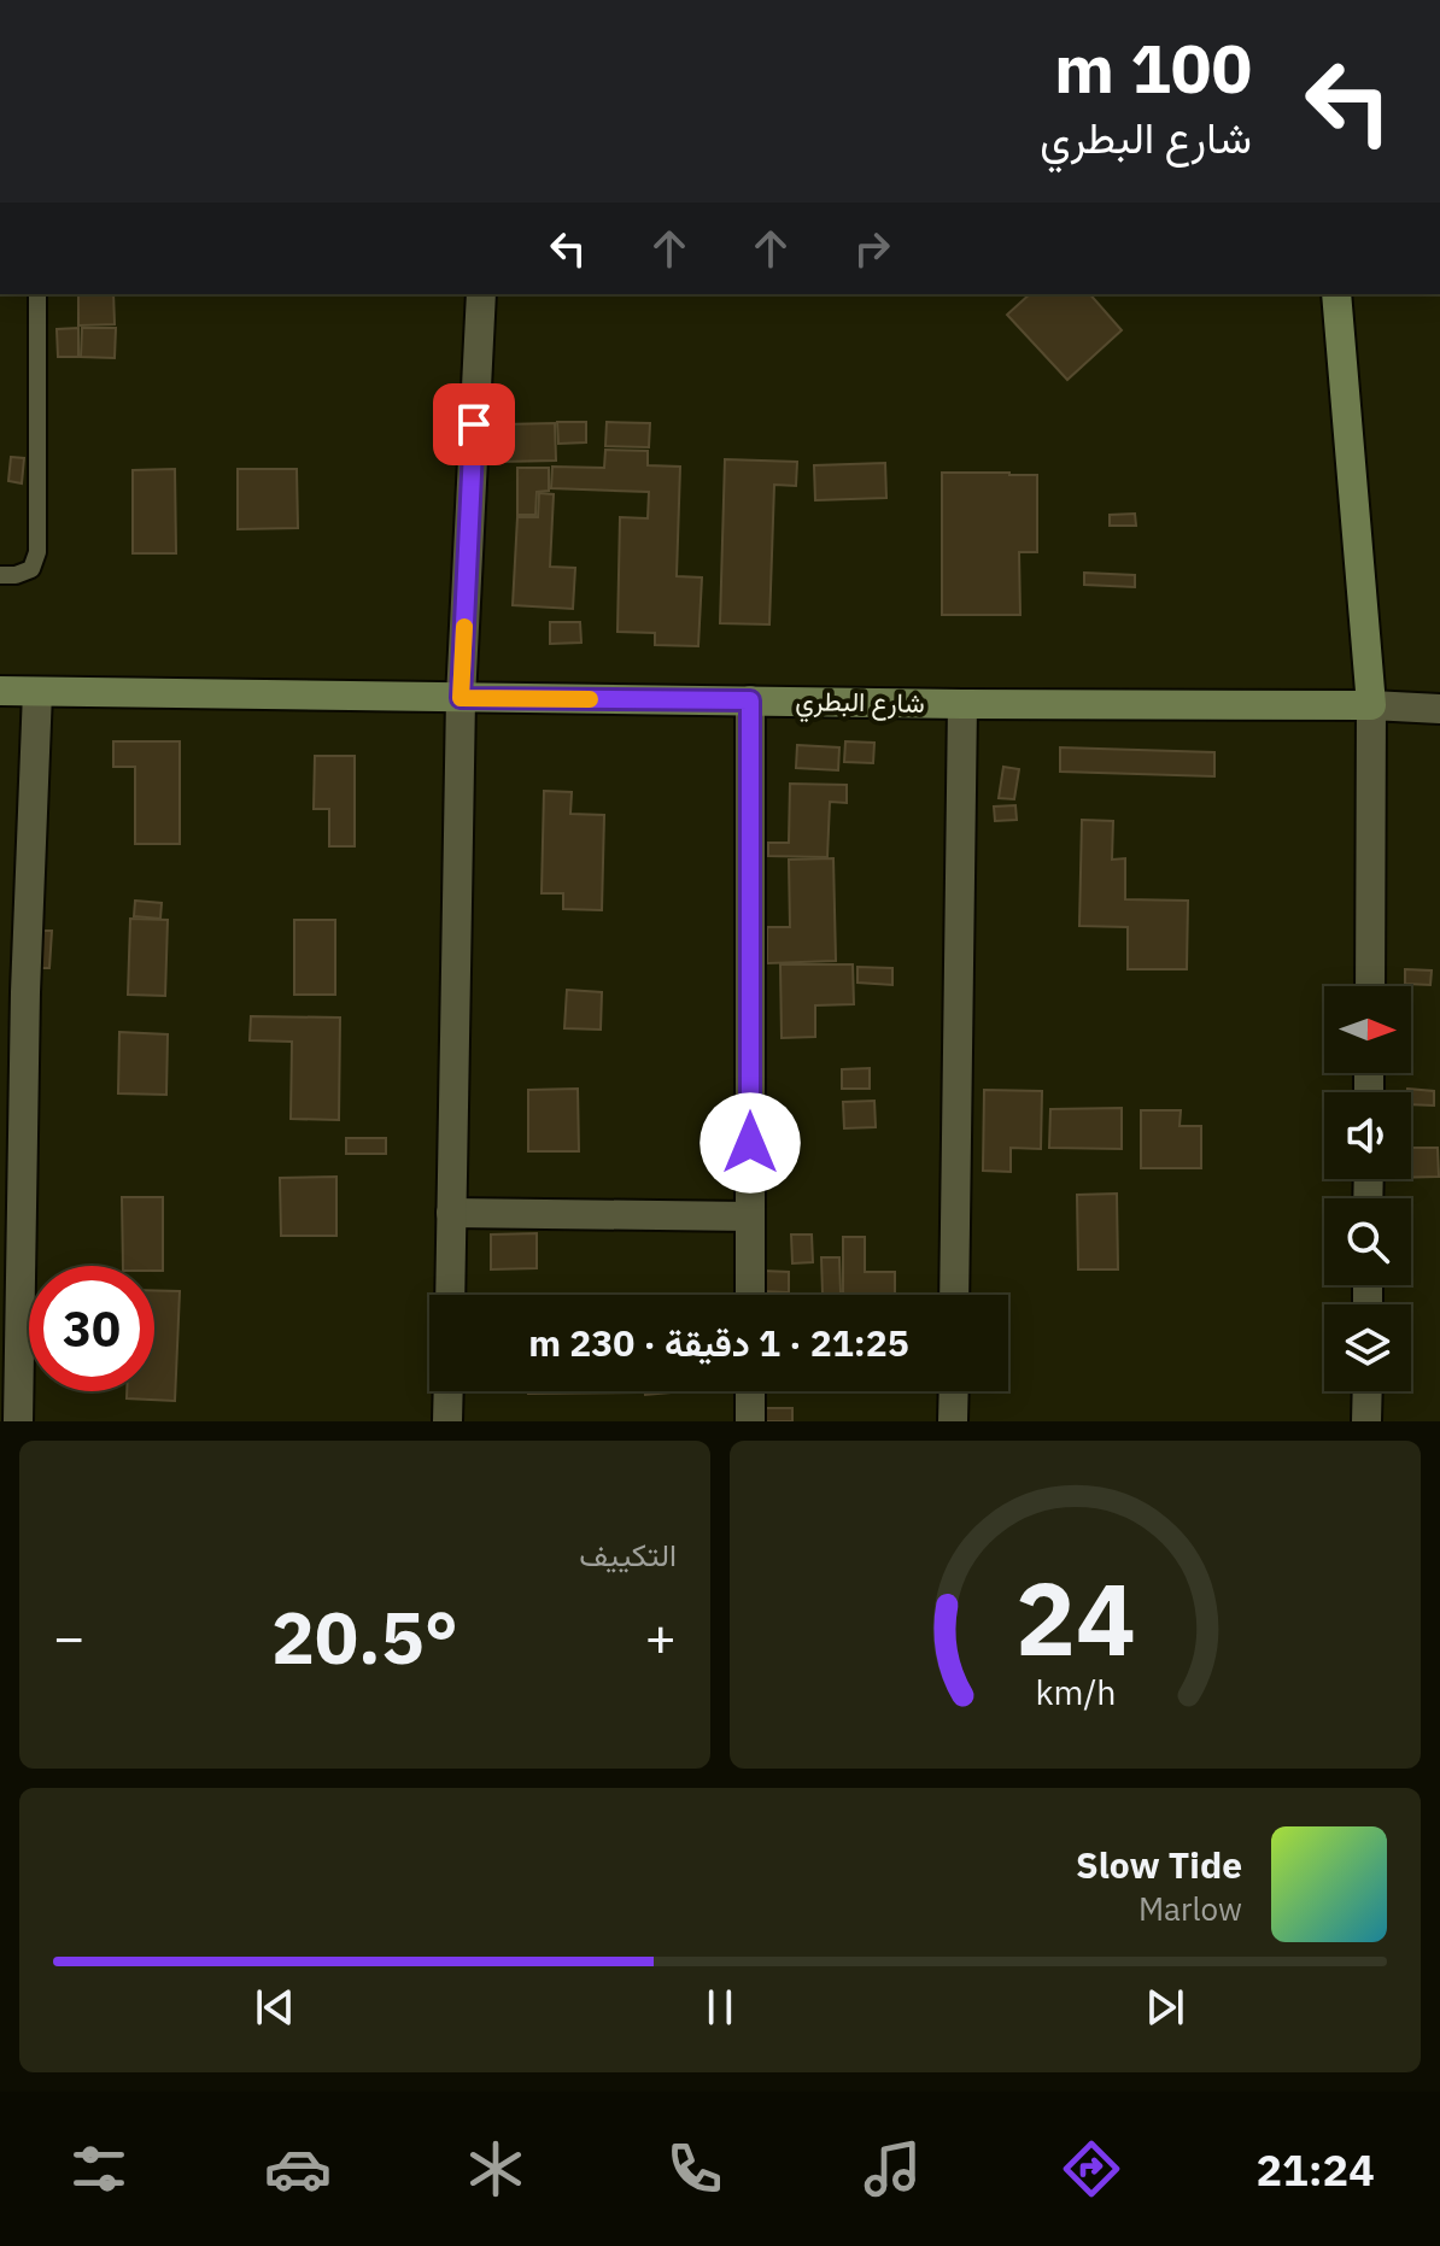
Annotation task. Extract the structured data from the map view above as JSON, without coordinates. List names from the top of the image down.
{
  "streets": {
    "main road": ["شارع البطري"]
  },
  "north": "right",
  "page": {
    "turn": ["100 m", "شارع البطري"],
    "limit": "30",
    "trip": "21:25 · 1 دقيقة · 230 m",
    "tile": "التكييف",
    "heat": ["−", "20.5°", "+"],
    "song": ["Slow Tide", "Marlow"],
    "tabs": "21:24",
    "gauge": ["24", "km/h"]
  }
}
